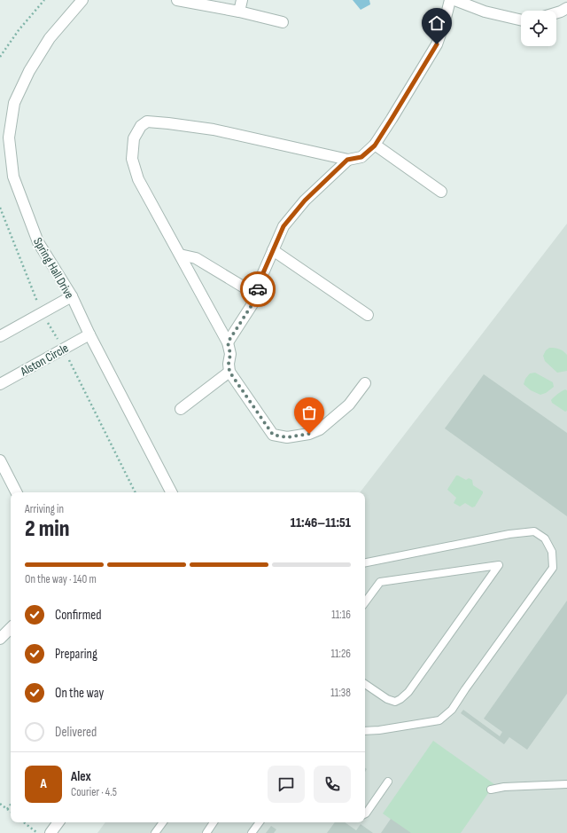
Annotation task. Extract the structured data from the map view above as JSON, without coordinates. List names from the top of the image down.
{
  "streets": {
    "street": ["Spring Hall Drive", "Alston Circle"]
  },
  "crossings": [
    ["Spring Hall Drive", "Alston Circle"]
  ],
  "page": {
    "heading": ["2 min", "Arriving in", "11:46–11:51"],
    "panel": ["Alex", "Courier · 4.5"],
    "bar": "On the way · 140 m",
    "list": [
      ["Confirmed", "11:16"],
      ["Preparing", "11:26"],
      ["On the way", "11:38"],
      "Delivered"
    ],
    "round": "A"
  }
}
